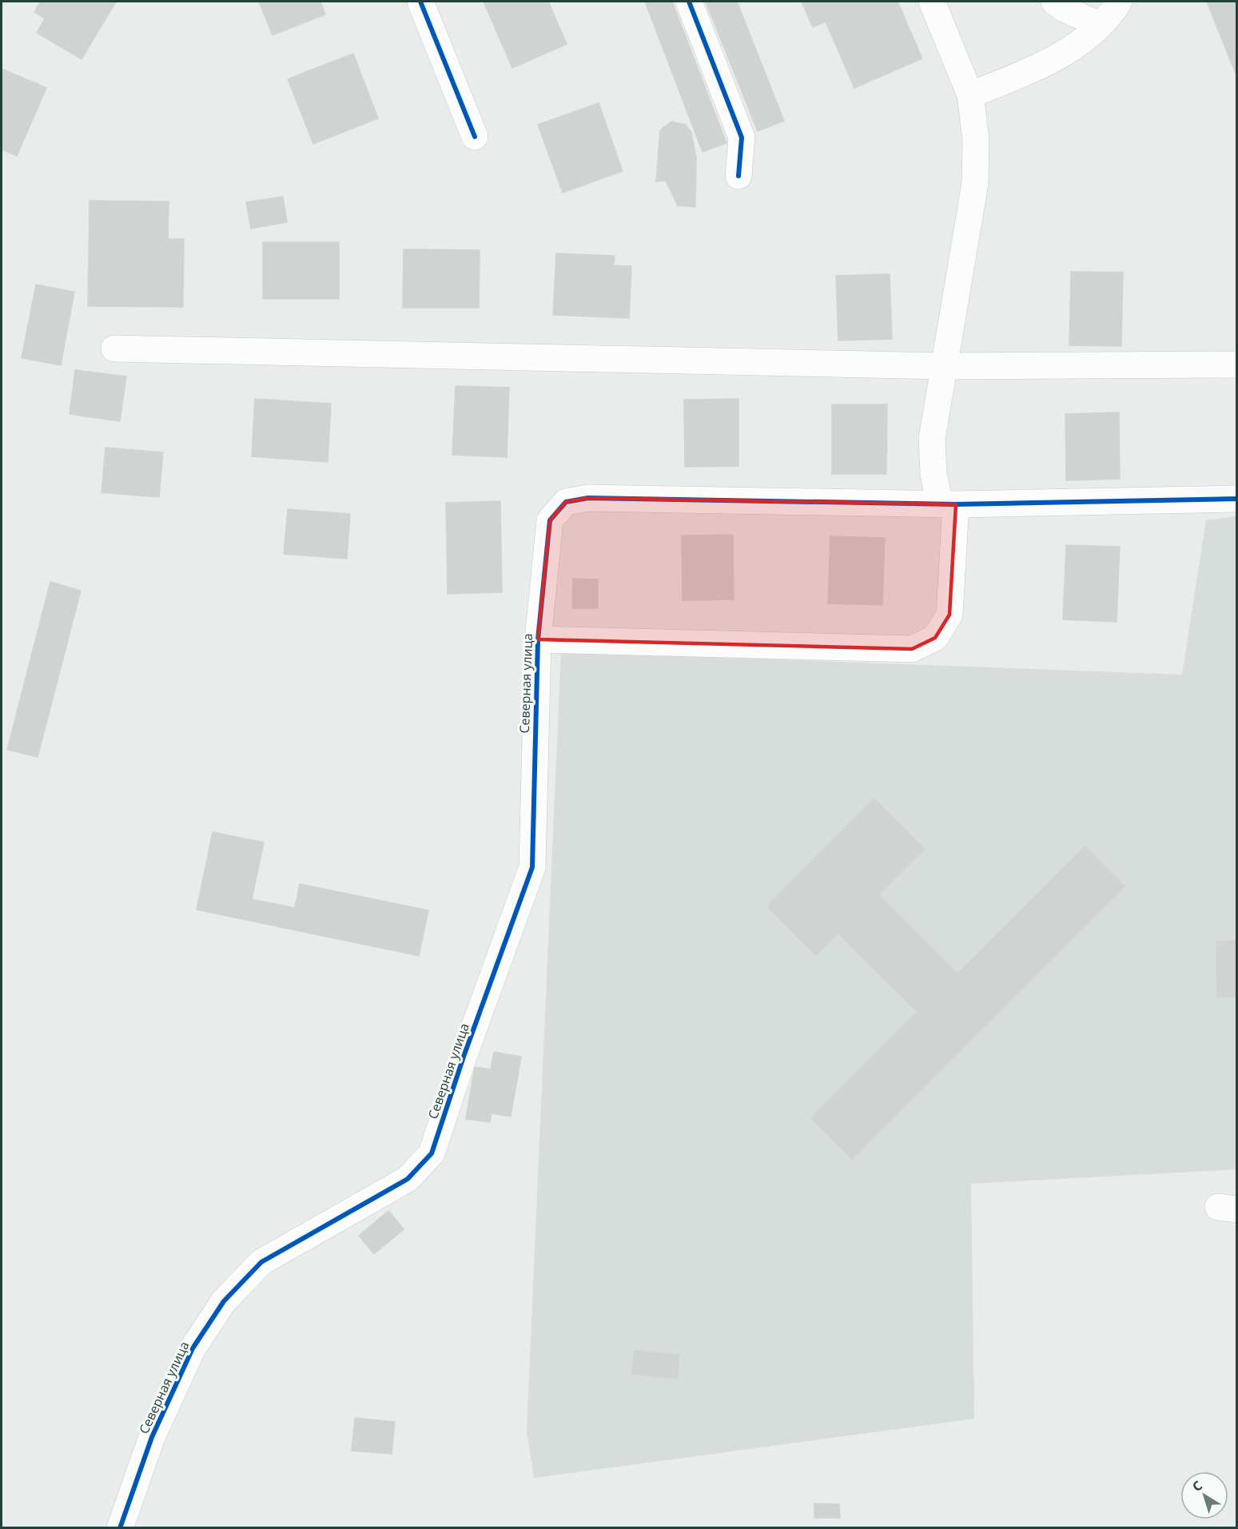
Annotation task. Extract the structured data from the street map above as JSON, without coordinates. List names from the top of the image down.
{
  "streets": {
    "street": ["Северная улица"]
  },
  "north": "top left"
}
